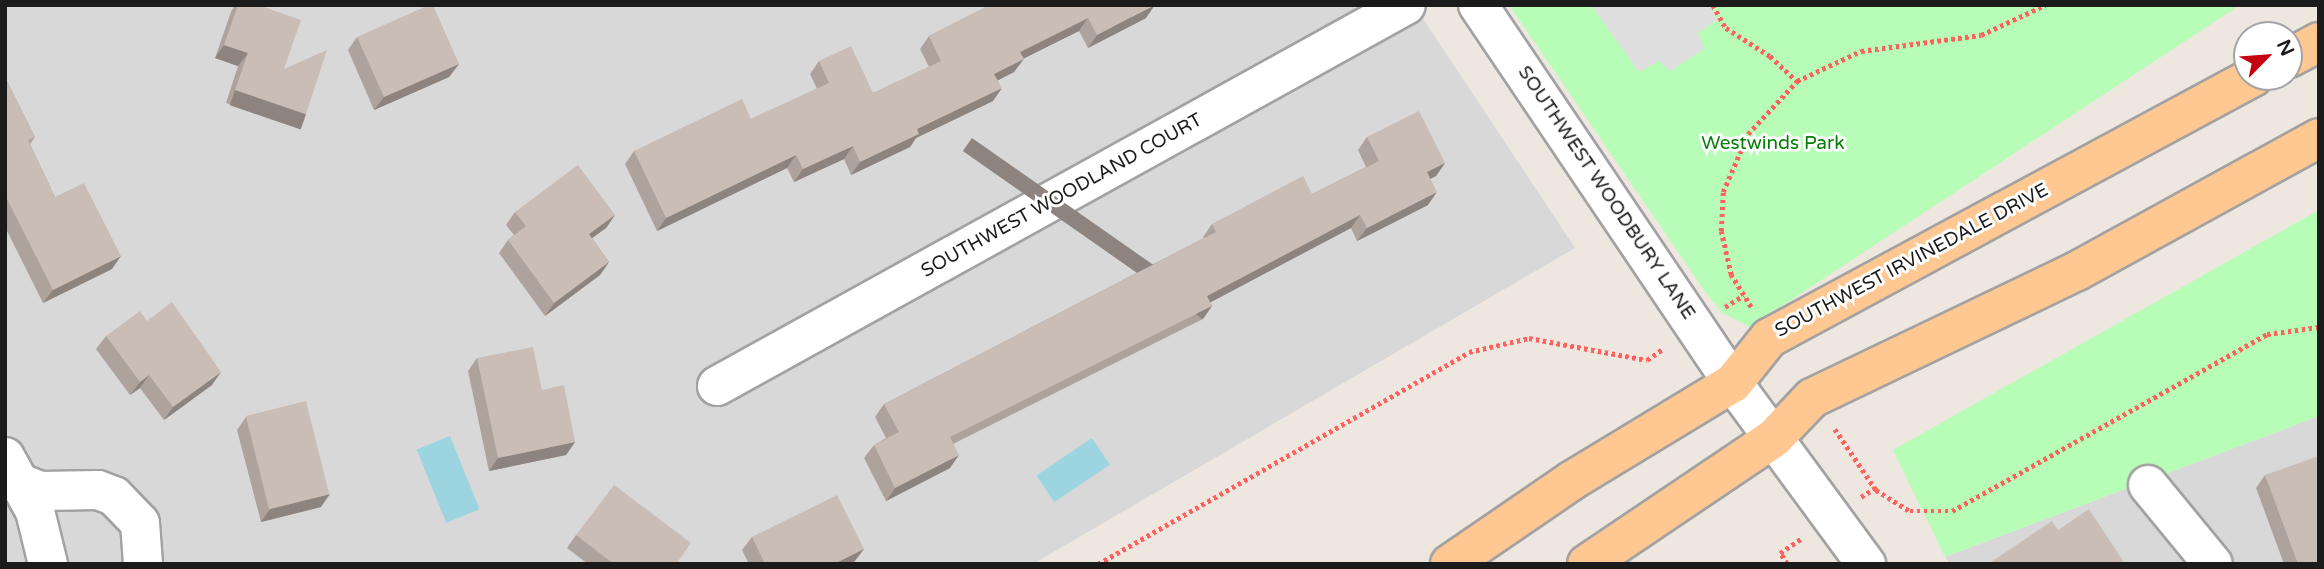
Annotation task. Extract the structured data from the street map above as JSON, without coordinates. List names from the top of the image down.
{
  "streets": {
    "main road": ["SOUTHWEST IRVINEDALE DRIVE"],
    "street": ["SOUTHWEST WOODBURY LANE", "SOUTHWEST WOODLAND COURT"]
  },
  "crossings": [
    ["SOUTHWEST WOODBURY LANE", "SOUTHWEST IRVINEDALE DRIVE"]
  ],
  "parks": ["Westwinds Park"],
  "north": "top right"
}
